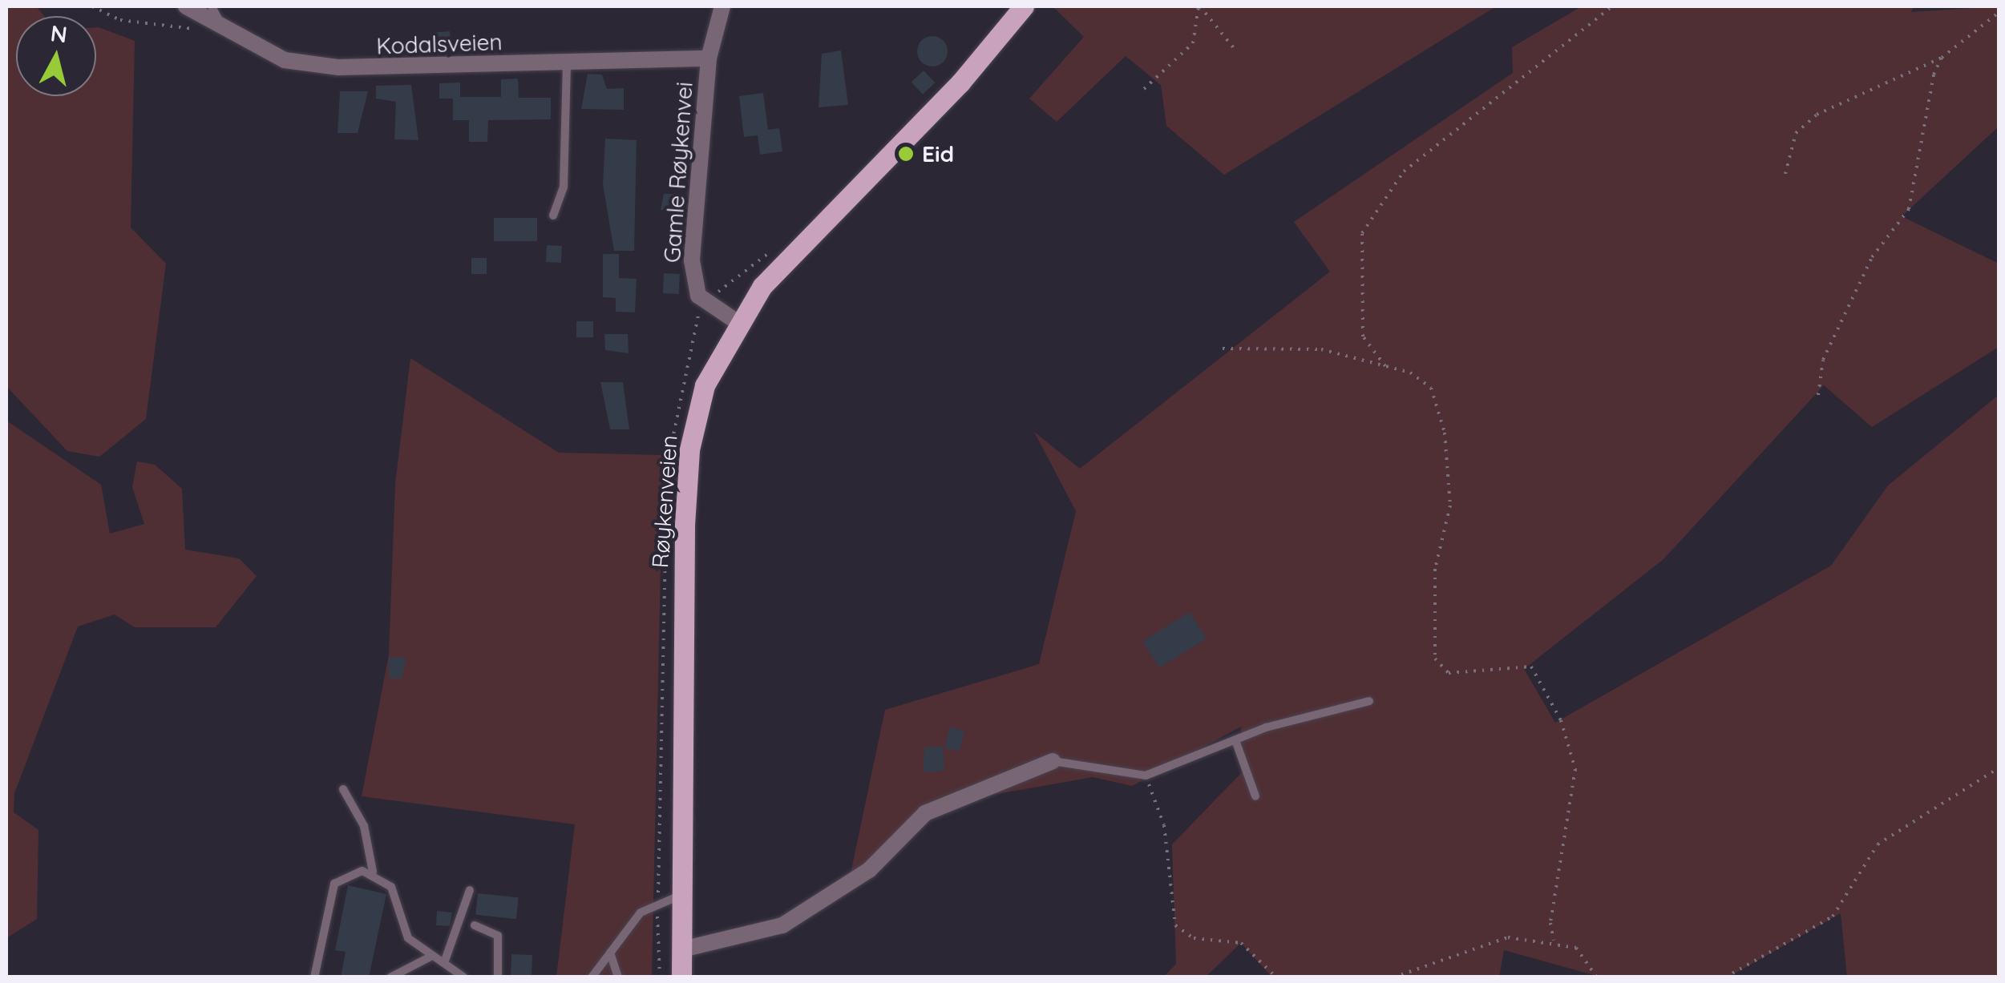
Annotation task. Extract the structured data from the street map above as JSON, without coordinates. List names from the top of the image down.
{
  "streets": {
    "main road": ["Røykenveien"],
    "street": ["Kodalsveien", "Gamle Røykenvei"]
  },
  "crossings": [
    ["Kodalsveien", "Gamle Røykenvei"]
  ],
  "places": ["Eid"],
  "north": "top"
}
